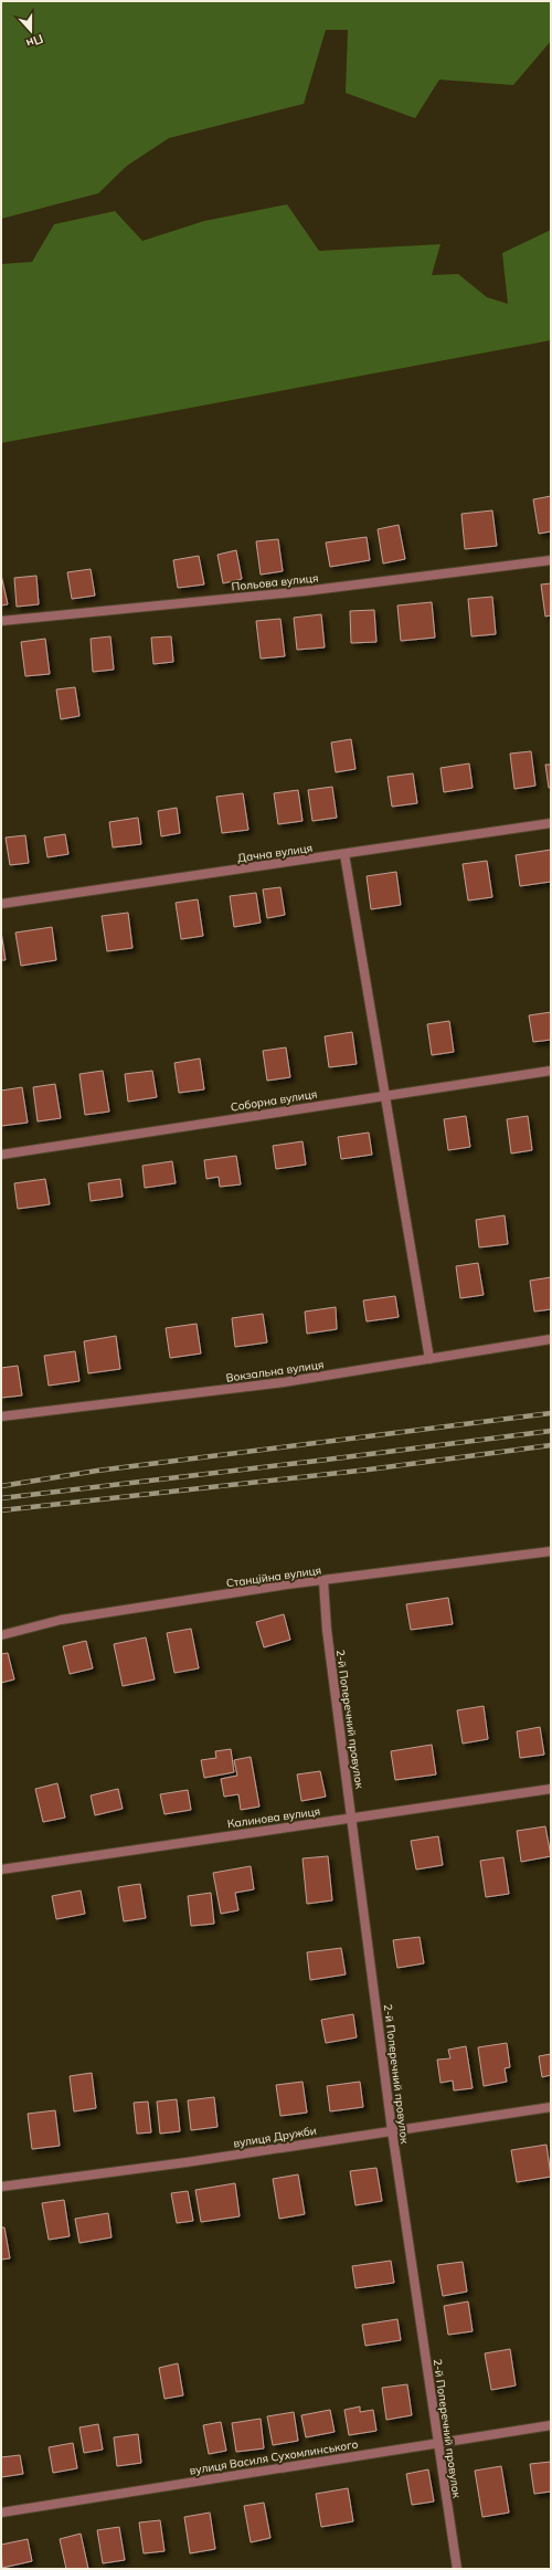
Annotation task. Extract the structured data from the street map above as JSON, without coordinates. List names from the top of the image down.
{
  "streets": {
    "street": [
      "Польова вулиця",
      "Дачна вулиця",
      "Соборна вулиця",
      "Вокзальна вулиця",
      "Станційна вулиця",
      "2-й Поперечний провулок",
      "Калинова вулиця",
      "вулиця Дружби",
      "вулиця Василя Сухомлинського"
    ]
  },
  "crossings": [
    ["Станційна вулиця", "2-й Поперечний провулок"],
    ["2-й Поперечний провулок", "Калинова вулиця"],
    ["2-й Поперечний провулок", "вулиця Дружби"],
    ["2-й Поперечний провулок", "вулиця Василя Сухомлинського"]
  ],
  "north": "bottom"
}
